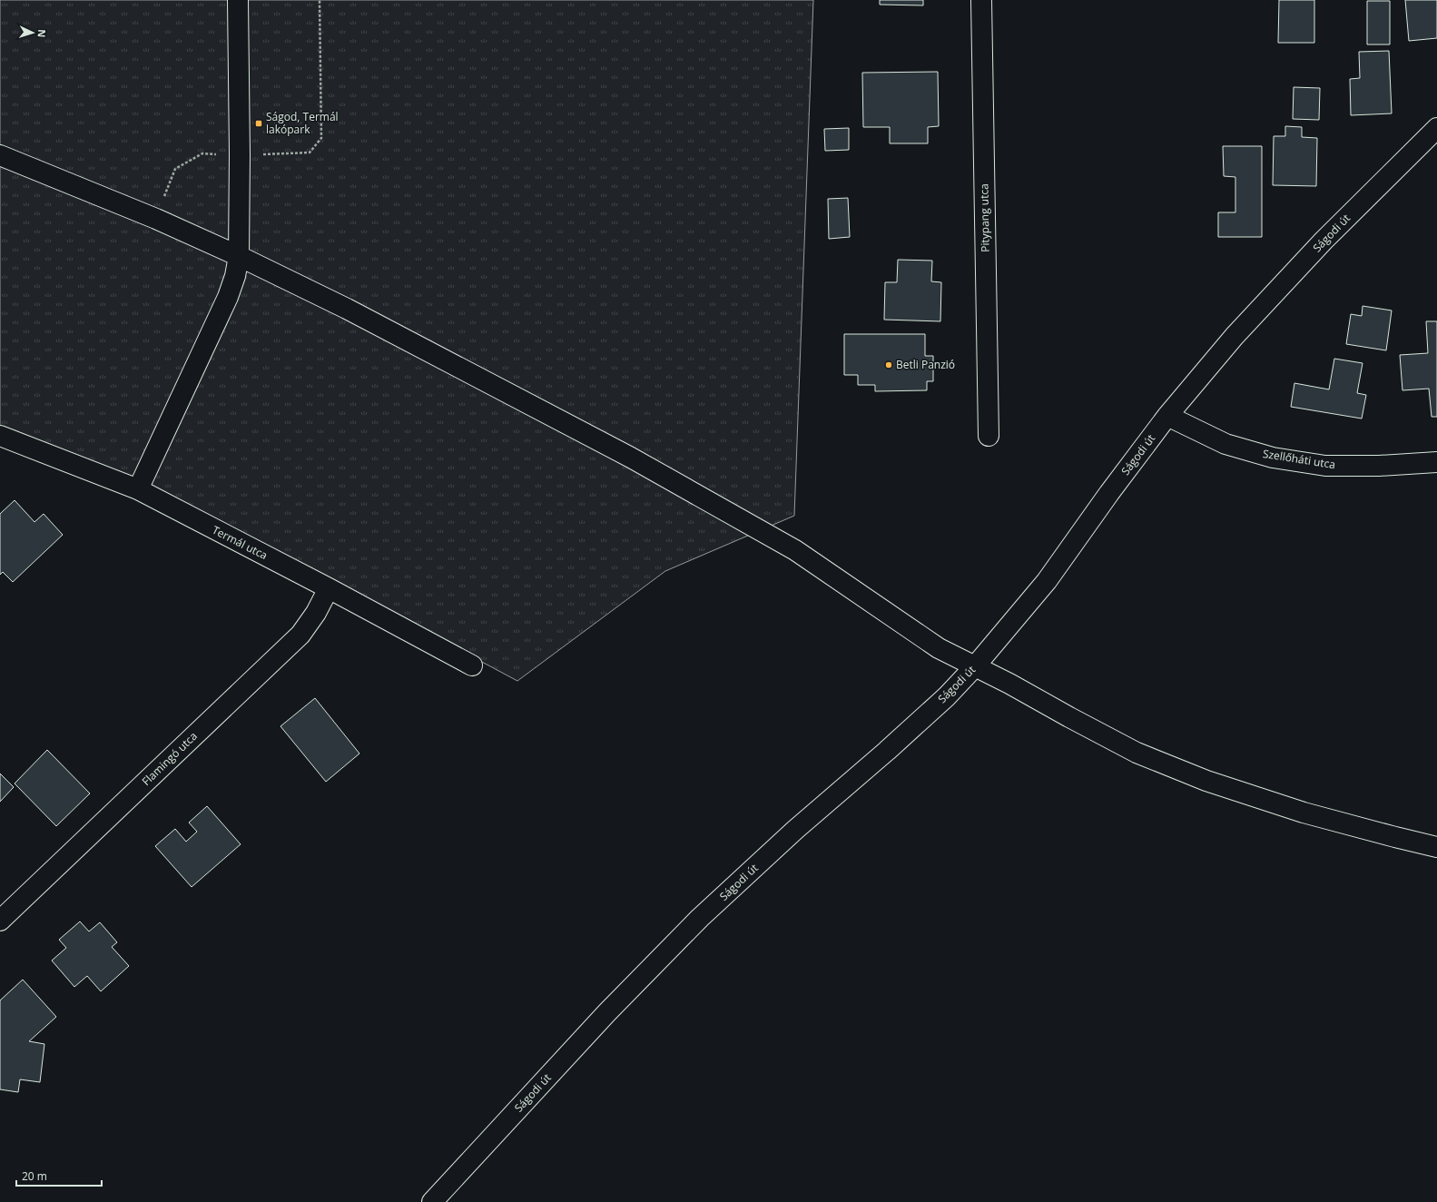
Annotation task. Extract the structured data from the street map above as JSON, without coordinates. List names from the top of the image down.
{
  "streets": {
    "street": [
      "Pitypang utca",
      "Ságodi út",
      "Szellőháti utca",
      "Termál utca",
      "Flamingó utca"
    ]
  },
  "crossings": [
    ["Ságodi út", "Szellőháti utca"],
    ["Termál utca", "Flamingó utca"]
  ],
  "places": {
    "transit": ["Ságod, Termál lakópark"],
    "other": ["Betli Panzió"]
  },
  "scale_bar": "20 m",
  "north": "right"
}
